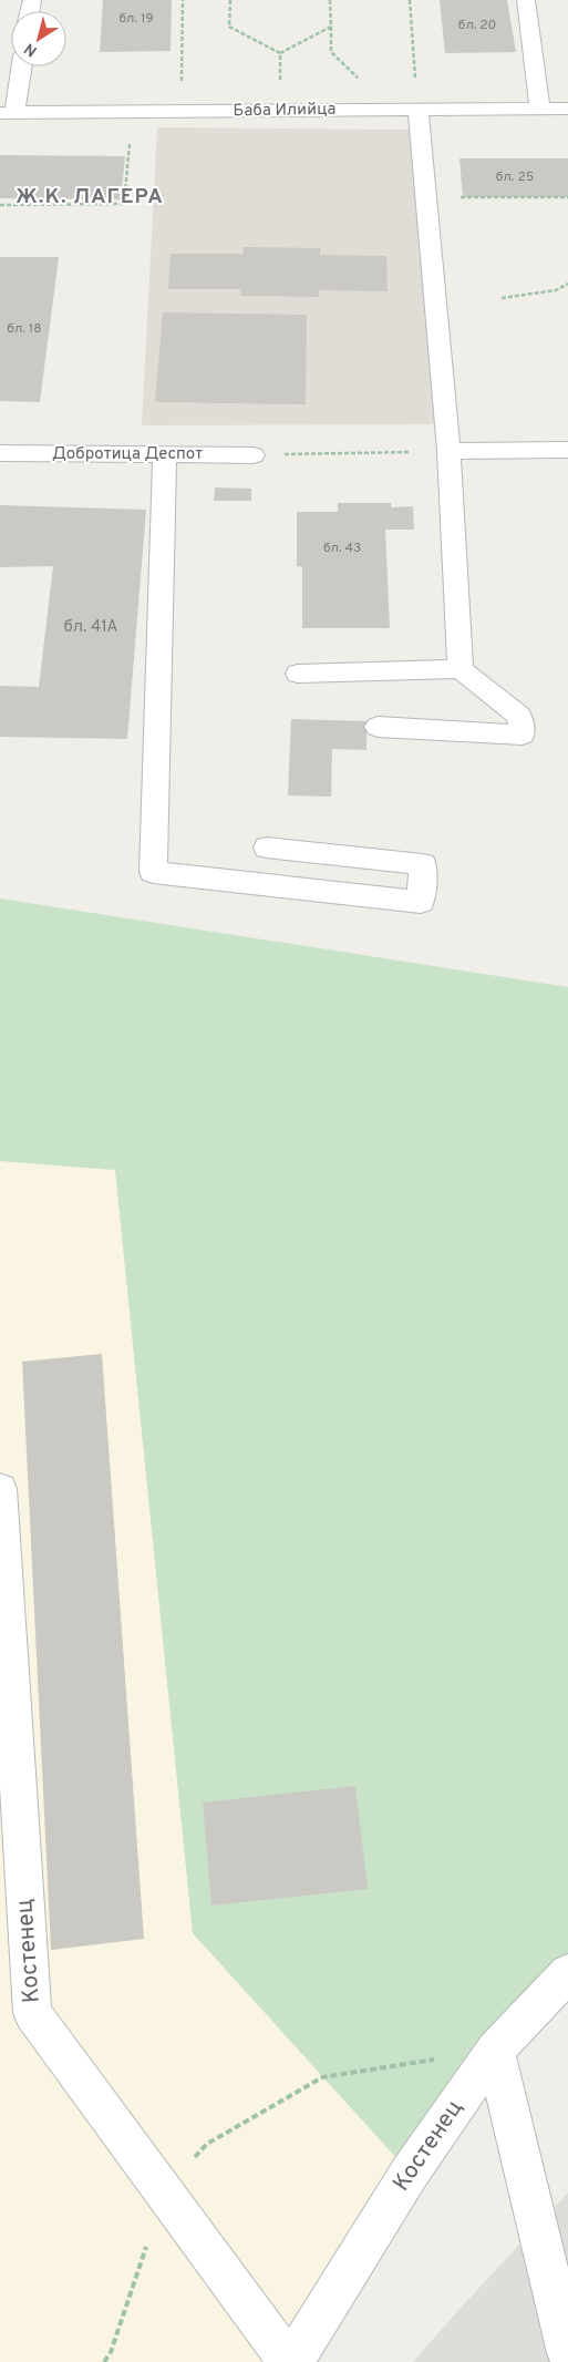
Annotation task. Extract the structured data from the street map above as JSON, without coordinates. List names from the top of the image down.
{
  "streets": {
    "street": ["Баба Илийца", "Добротица Деспот", "Костенец"]
  },
  "districts": ["Ж.К. ЛАГЕРА"],
  "house_numbers": [
    "бл. 19",
    "бл. 20",
    "бл. 25",
    "бл. 18",
    "бл. 43",
    "бл. 41А"
  ],
  "north": "bottom left"
}
